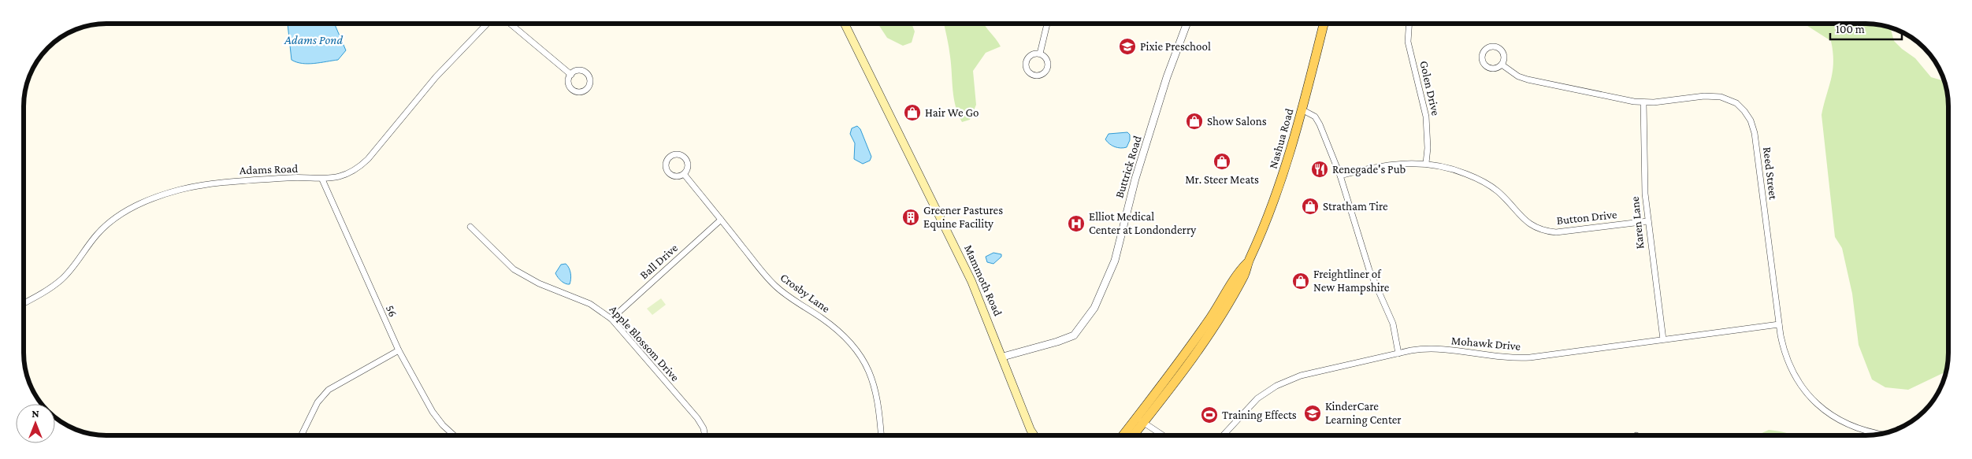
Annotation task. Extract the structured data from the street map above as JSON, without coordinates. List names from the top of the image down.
{
  "streets": {
    "main road": ["Nashua Road", "Mammoth Road"],
    "street": [
      "Golen Drive",
      "Buttrick Road",
      "Adams Road",
      "Reed Street",
      "Button Drive",
      "Karen Lane",
      "Ball Drive",
      "Crosby Lane",
      "56",
      "Apple Blossom Drive",
      "Mohawk Drive"
    ]
  },
  "crossings": [
    ["Golen Drive", "Button Drive"],
    ["Buttrick Road", "Mammoth Road"],
    ["Adams Road", "56"],
    ["Reed Street", "Karen Lane"],
    ["Reed Street", "Mohawk Drive"],
    ["Button Drive", "Karen Lane"],
    ["Karen Lane", "Mohawk Drive"],
    ["Ball Drive", "Crosby Lane"],
    ["Ball Drive", "Apple Blossom Drive"]
  ],
  "water": ["Adams Pond"],
  "places": {
    "school or university": ["Pixie Preschool", "KinderCare Learning Center"],
    "shop": [
      "Hair We Go",
      "Show Salons",
      "Mr. Steer Meats",
      "Stratham Tire",
      "Freightliner of New Hampshire"
    ],
    "restaurant": ["Renegade's Pub"],
    "building": ["Greener Pastures Equine Facility"],
    "hospital": ["Elliot Medical Center at Londonderry"],
    "sports": ["Training Effects"]
  },
  "scale_bar": "100 m",
  "north": "top"
}
